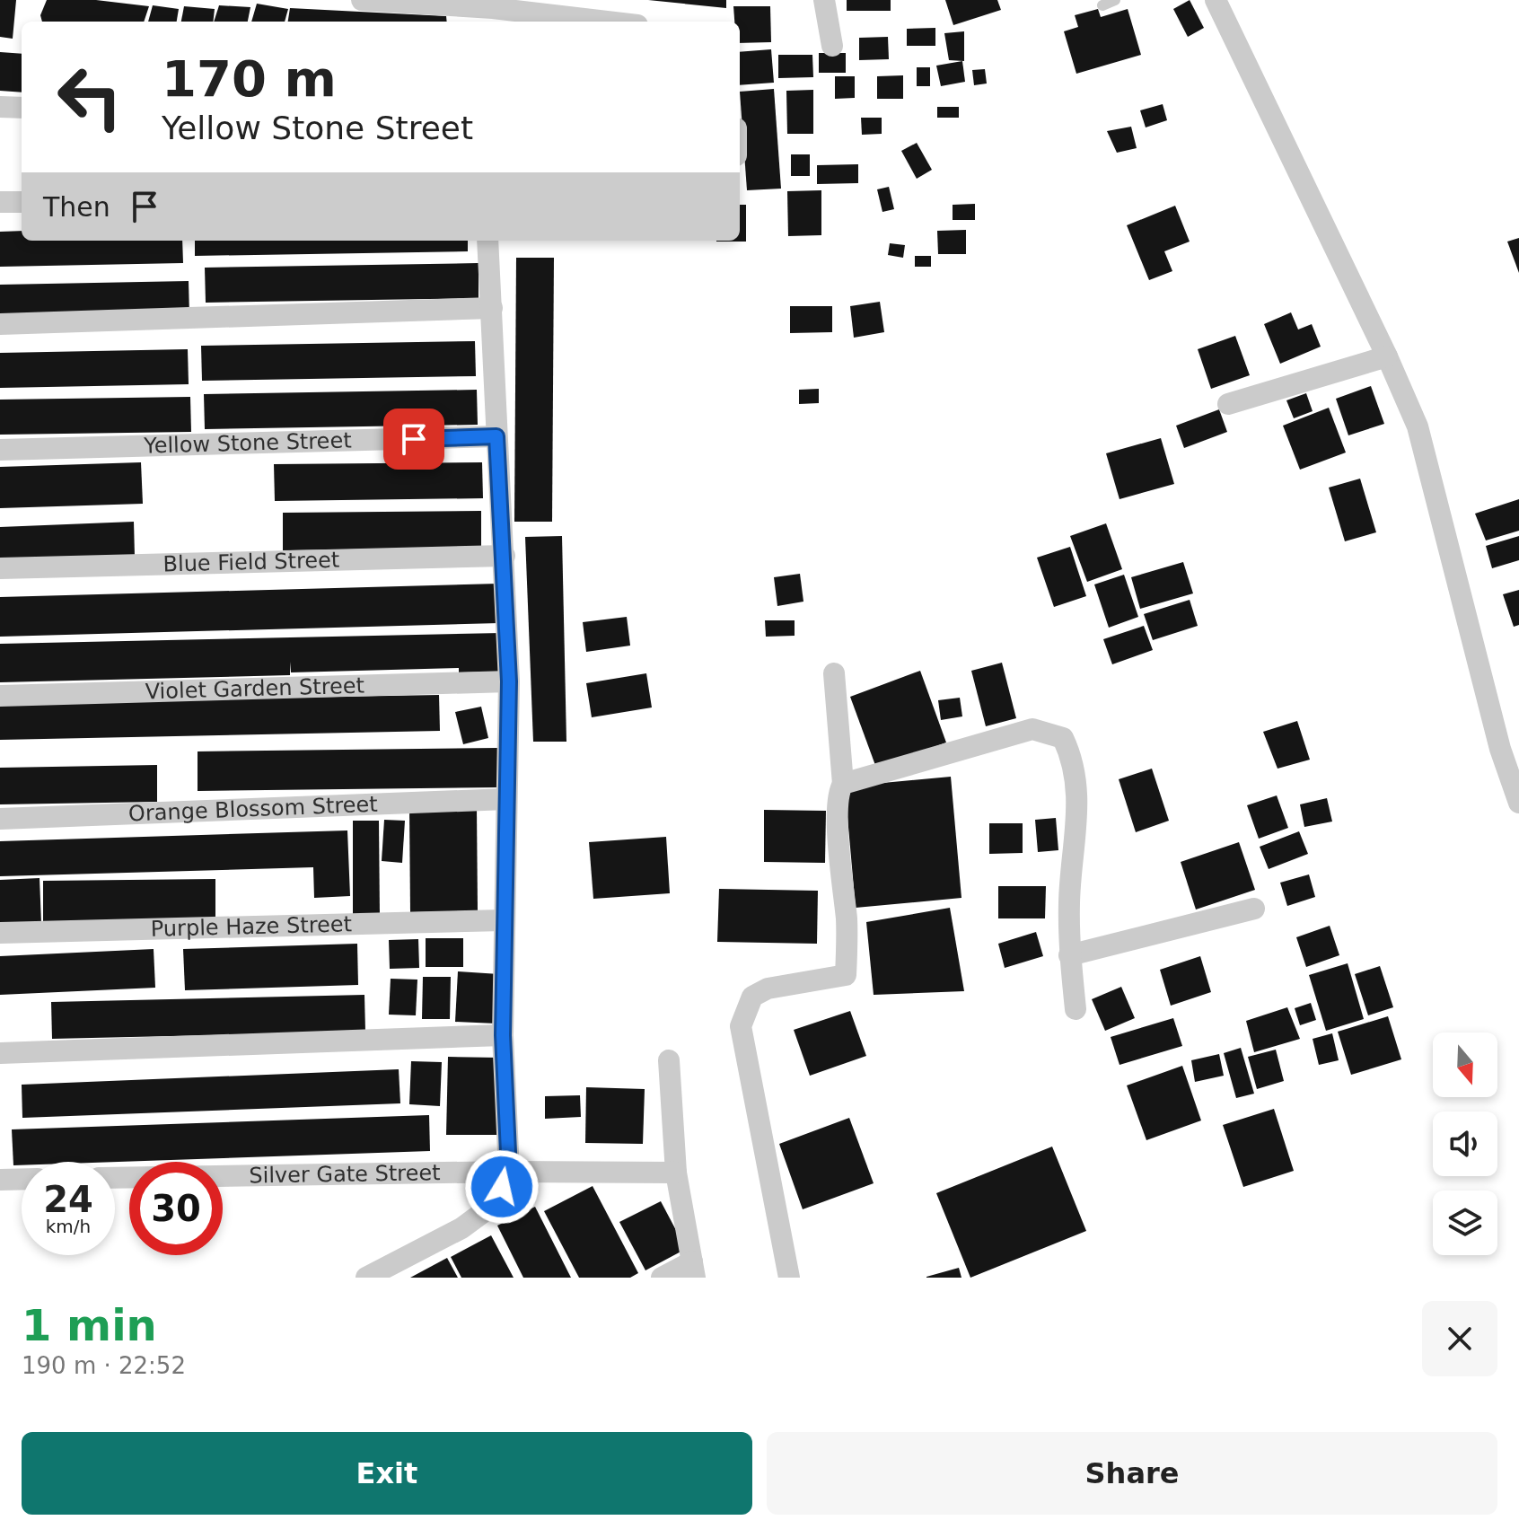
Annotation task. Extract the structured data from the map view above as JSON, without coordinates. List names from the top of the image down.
{
  "streets": {
    "street": [
      "Yellow Stone Street",
      "Blue Field Street",
      "Violet Garden Street",
      "Orange Blossom Street",
      "Purple Haze Street",
      "Silver Gate Street"
    ]
  },
  "north": "bottom",
  "page": {
    "turn": ["170 m", "Yellow Stone Street"],
    "then": "Then",
    "speed": "24 km/h",
    "limit": "30",
    "heading": ["1 min", "190 m · 22:52"],
    "buttons": ["Exit", "Share"]
  }
}
